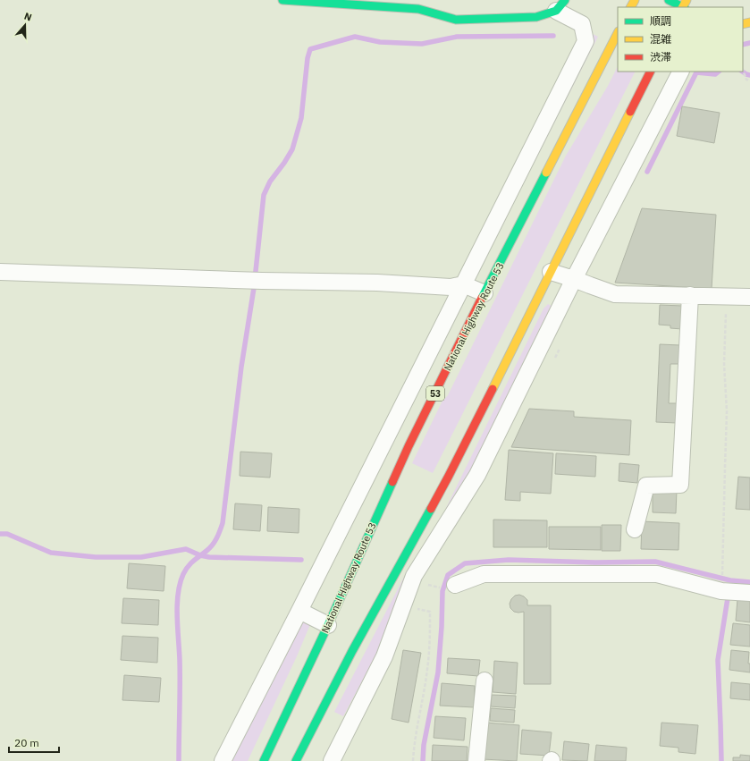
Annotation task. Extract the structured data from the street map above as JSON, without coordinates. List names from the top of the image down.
{
  "streets": {
    "main road": ["National Highway Route 53", "53"]
  },
  "legend": ["順調", "混雑", "渋滞"],
  "scale_bar": "20 m",
  "north": "top"
}
